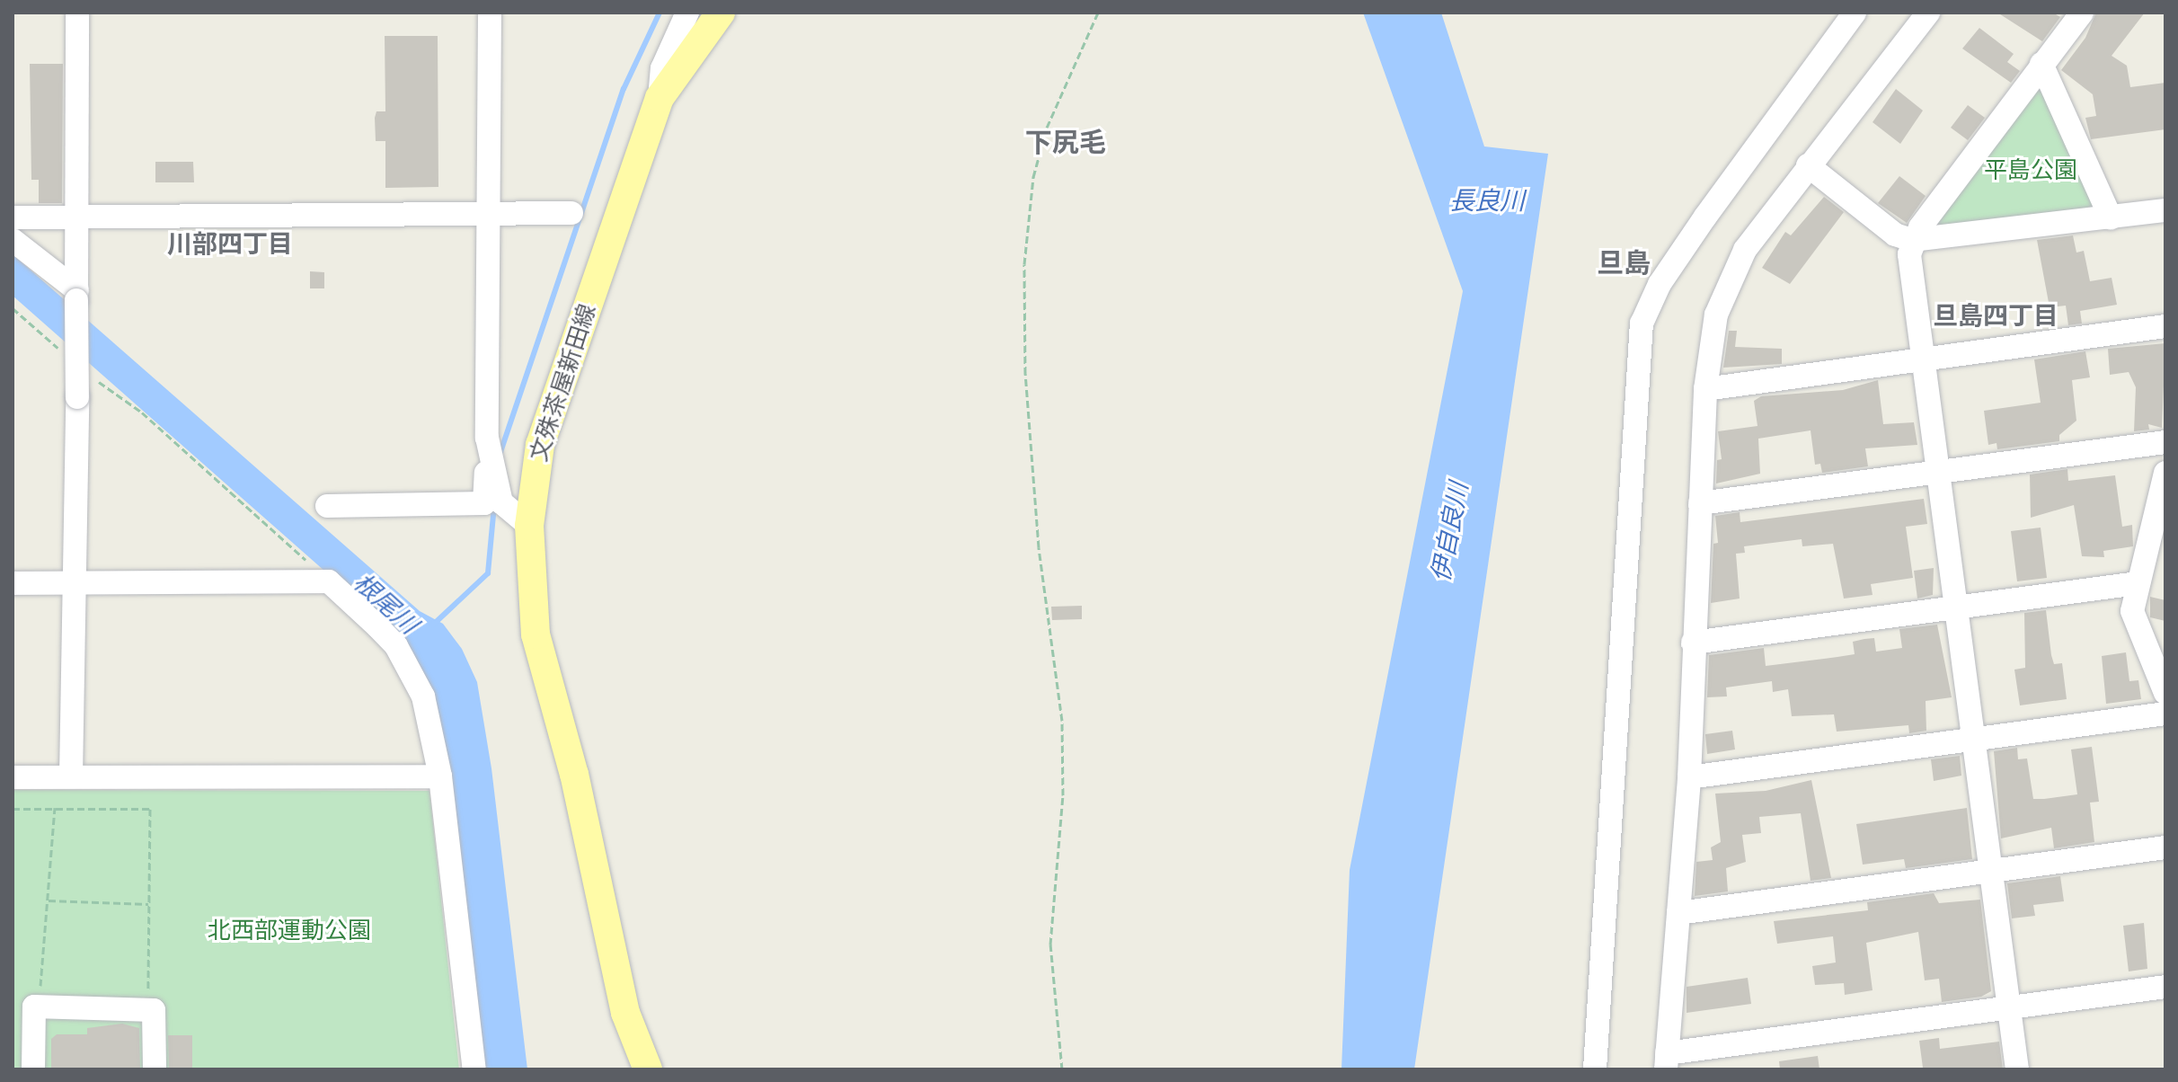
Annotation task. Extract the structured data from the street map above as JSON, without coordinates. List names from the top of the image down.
{
  "streets": {
    "main road": ["文殊茶屋新田線"]
  },
  "districts": [
    "下尻毛",
    "川部四丁目",
    "旦島",
    "旦島四丁目"
  ],
  "water": ["長良川", "伊自良川", "根尾川"],
  "parks": ["平島公園", "北西部運動公園"]
}
